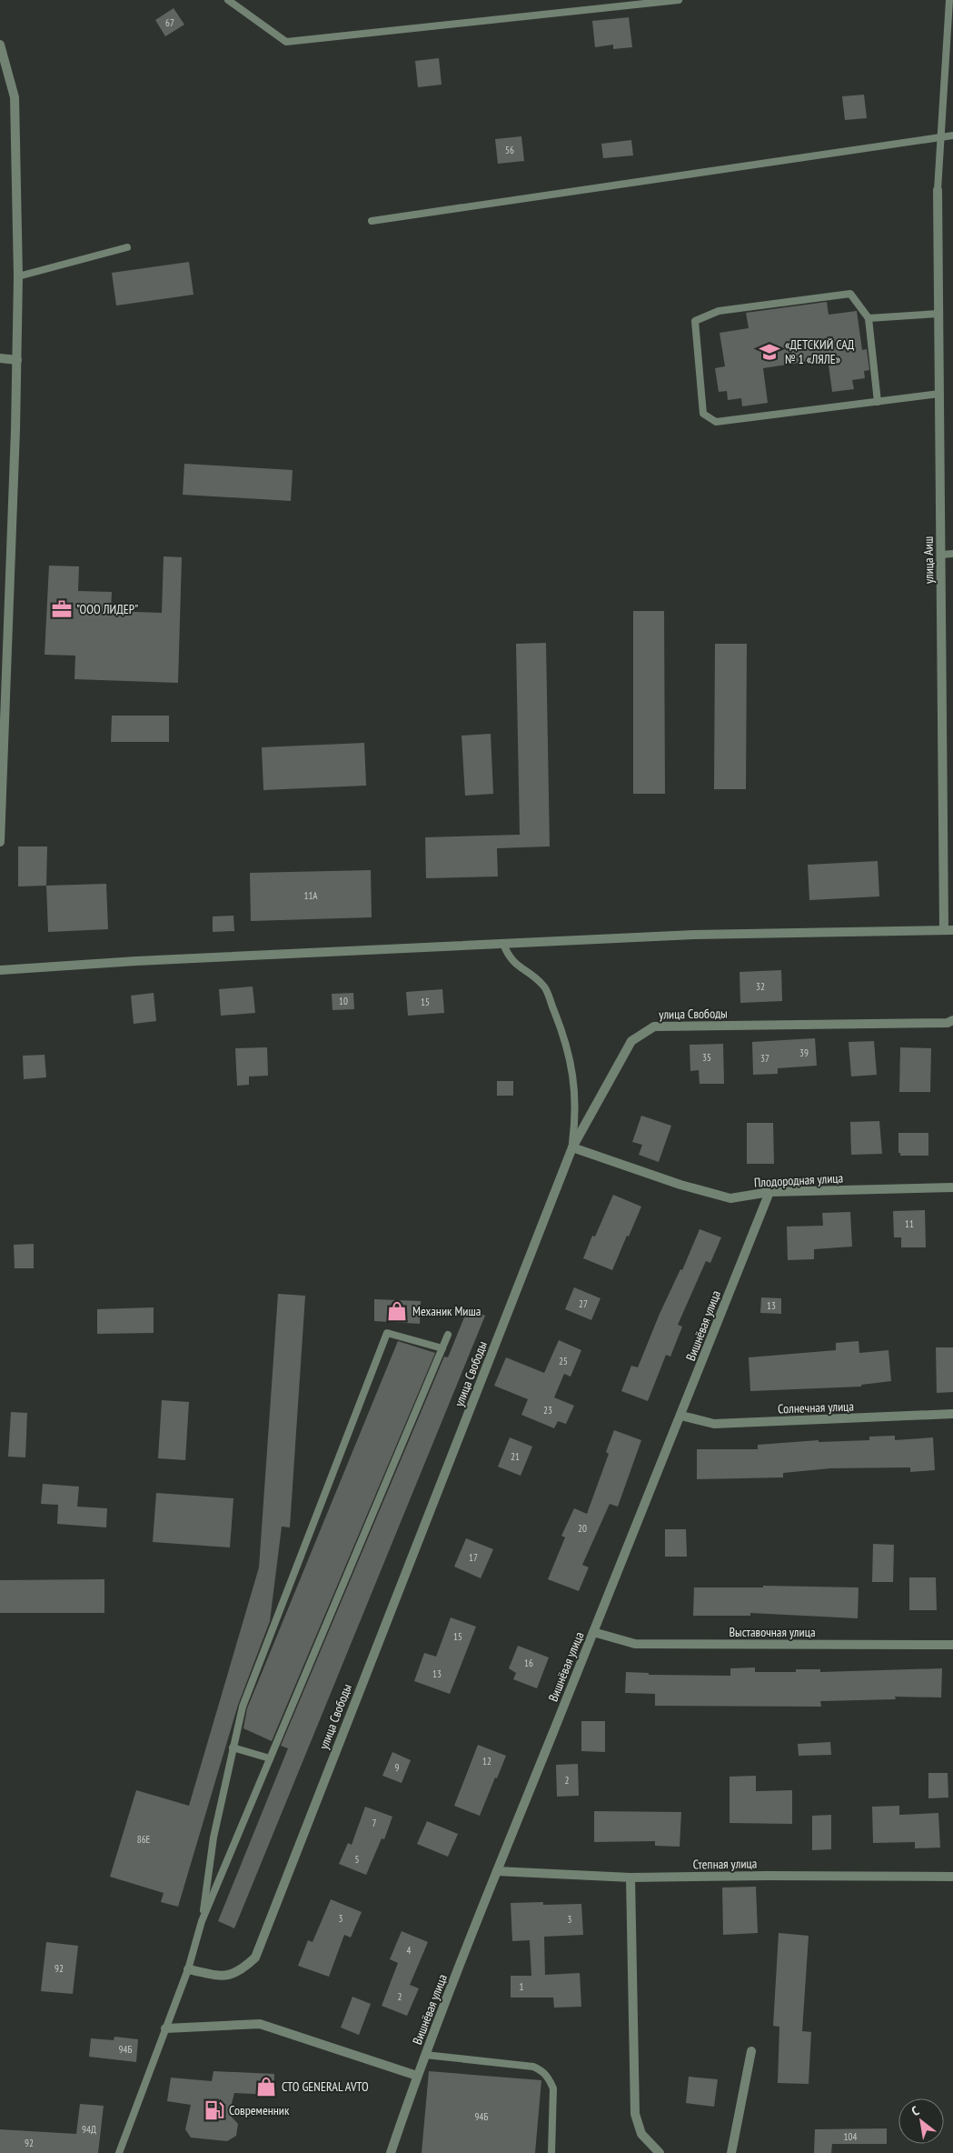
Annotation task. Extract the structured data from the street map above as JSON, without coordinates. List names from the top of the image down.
{
  "streets": {
    "street": [
      "улица Аиш",
      "улица Свободы",
      "Плодородная улица",
      "Вишнёвая улица",
      "Солнечная улица",
      "Выставочная улица",
      "Степная улица"
    ]
  },
  "crossings": [
    ["улица Свободы", "Плодородная улица"],
    ["Плодородная улица", "Вишнёвая улица"],
    ["Вишнёвая улица", "Солнечная улица"],
    ["Вишнёвая улица", "Выставочная улица"],
    ["Вишнёвая улица", "Степная улица"]
  ],
  "places": {
    "school or university": ["«ДЕТСКИЙ САД № 1 «ЛЯЛЕ»"],
    "office": ["\"ООО ЛИДЕР\""],
    "shop": ["Механик Миша", "СТО GENERAL AVTO"],
    "fuel station": ["Современник"]
  },
  "house_numbers": [
    "67",
    "56",
    "11А",
    "32",
    "10",
    "15",
    "39",
    "35",
    "37",
    "11",
    "27",
    "13",
    "25",
    "23",
    "21",
    "20",
    "17",
    "15",
    "16",
    "13",
    "12",
    "9",
    "2",
    "7",
    "86Е",
    "5",
    "3",
    "3",
    "4",
    "92",
    "1",
    "2",
    "94Б",
    "94Б",
    "94Д",
    "104",
    "92"
  ],
  "north": "top left"
}
